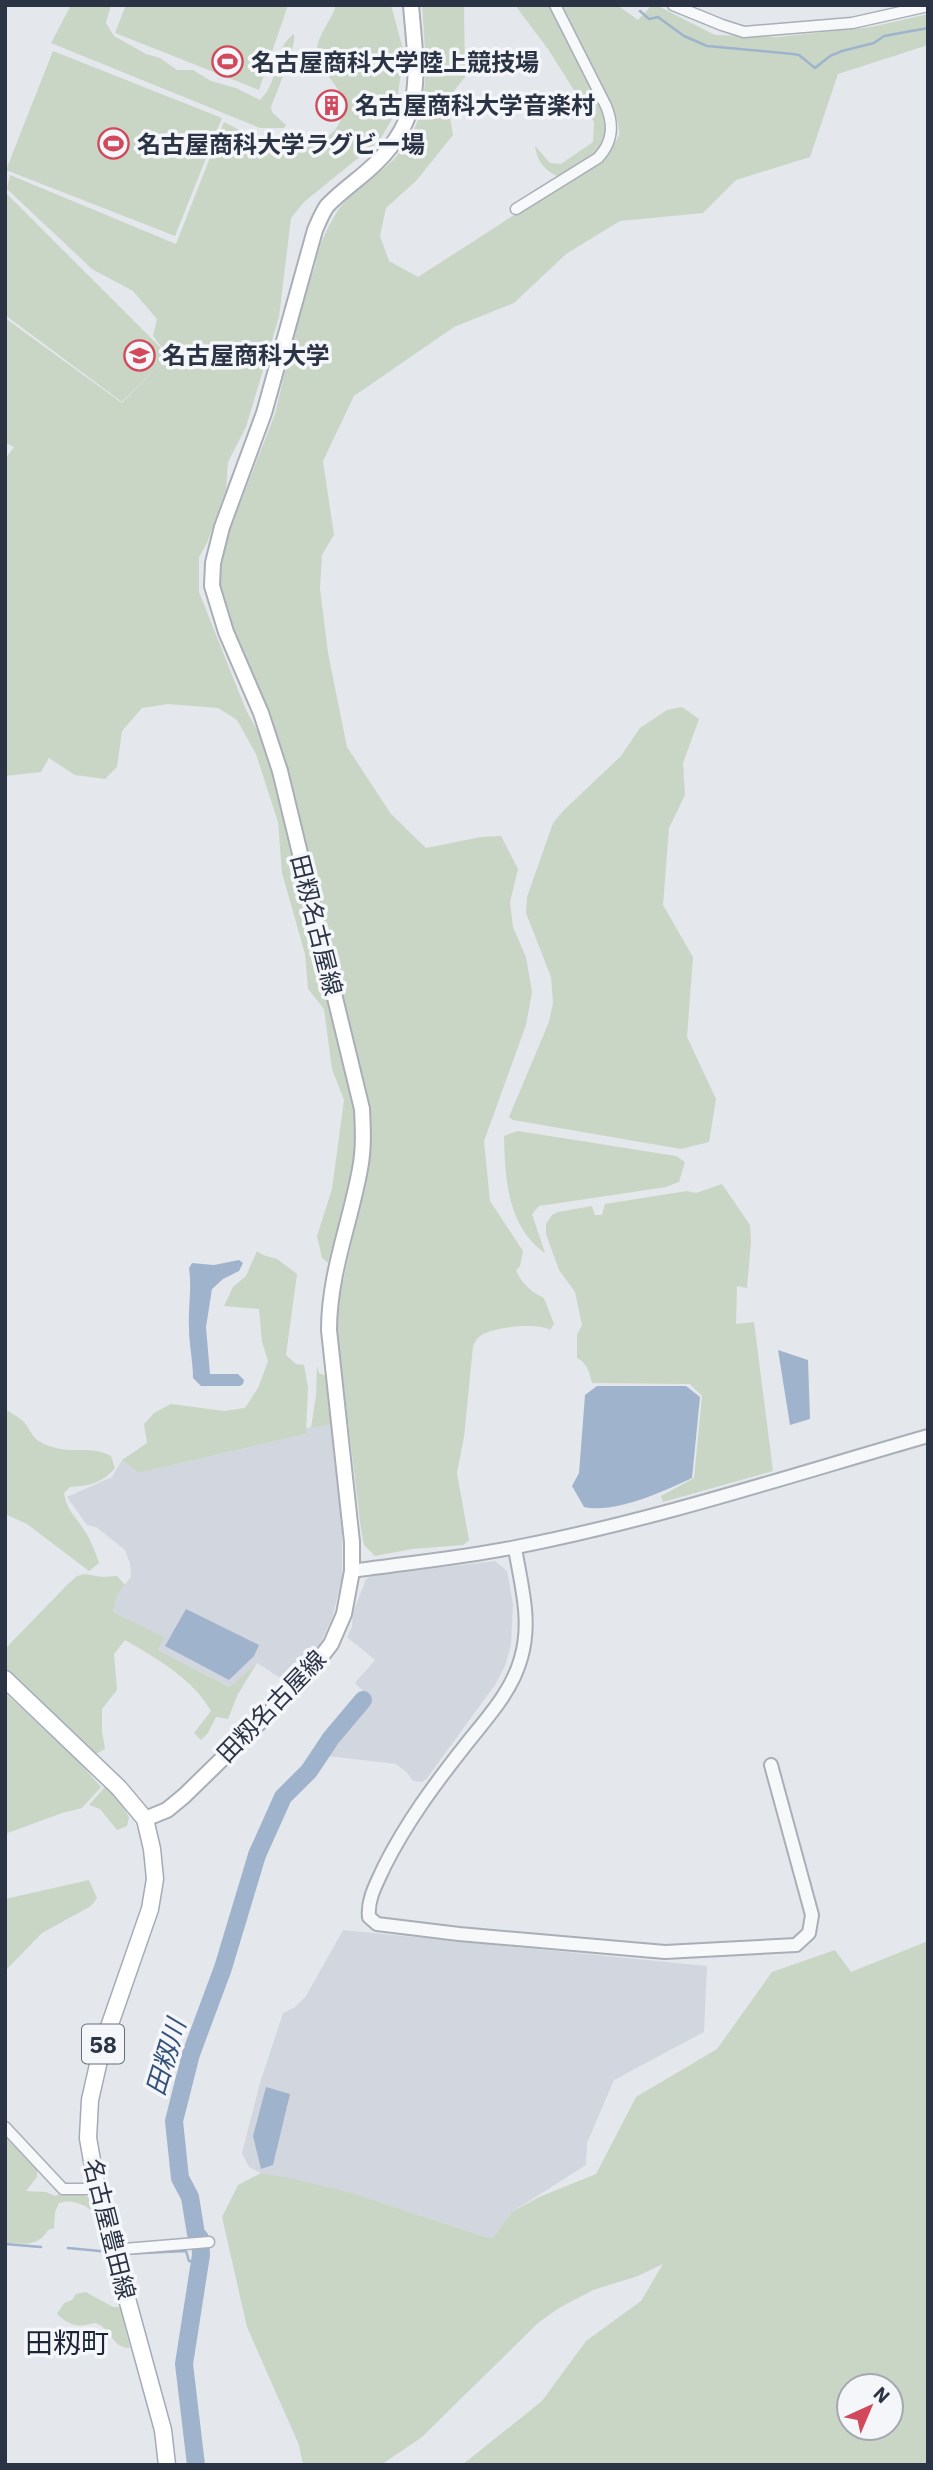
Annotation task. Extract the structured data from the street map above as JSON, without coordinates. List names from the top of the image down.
{
  "streets": {
    "main road": ["田籾名古屋線", "58", "名古屋豊田線"]
  },
  "crossings": [
    ["田籾名古屋線", "名古屋豊田線"]
  ],
  "districts": ["田籾町"],
  "water": ["田籾川"],
  "places": {
    "sports": ["名古屋商科大学陸上競技場", "名古屋商科大学ラグビー場"],
    "building": ["名古屋商科大学音楽村"],
    "school or university": ["名古屋商科大学"]
  },
  "north": "top right"
}
